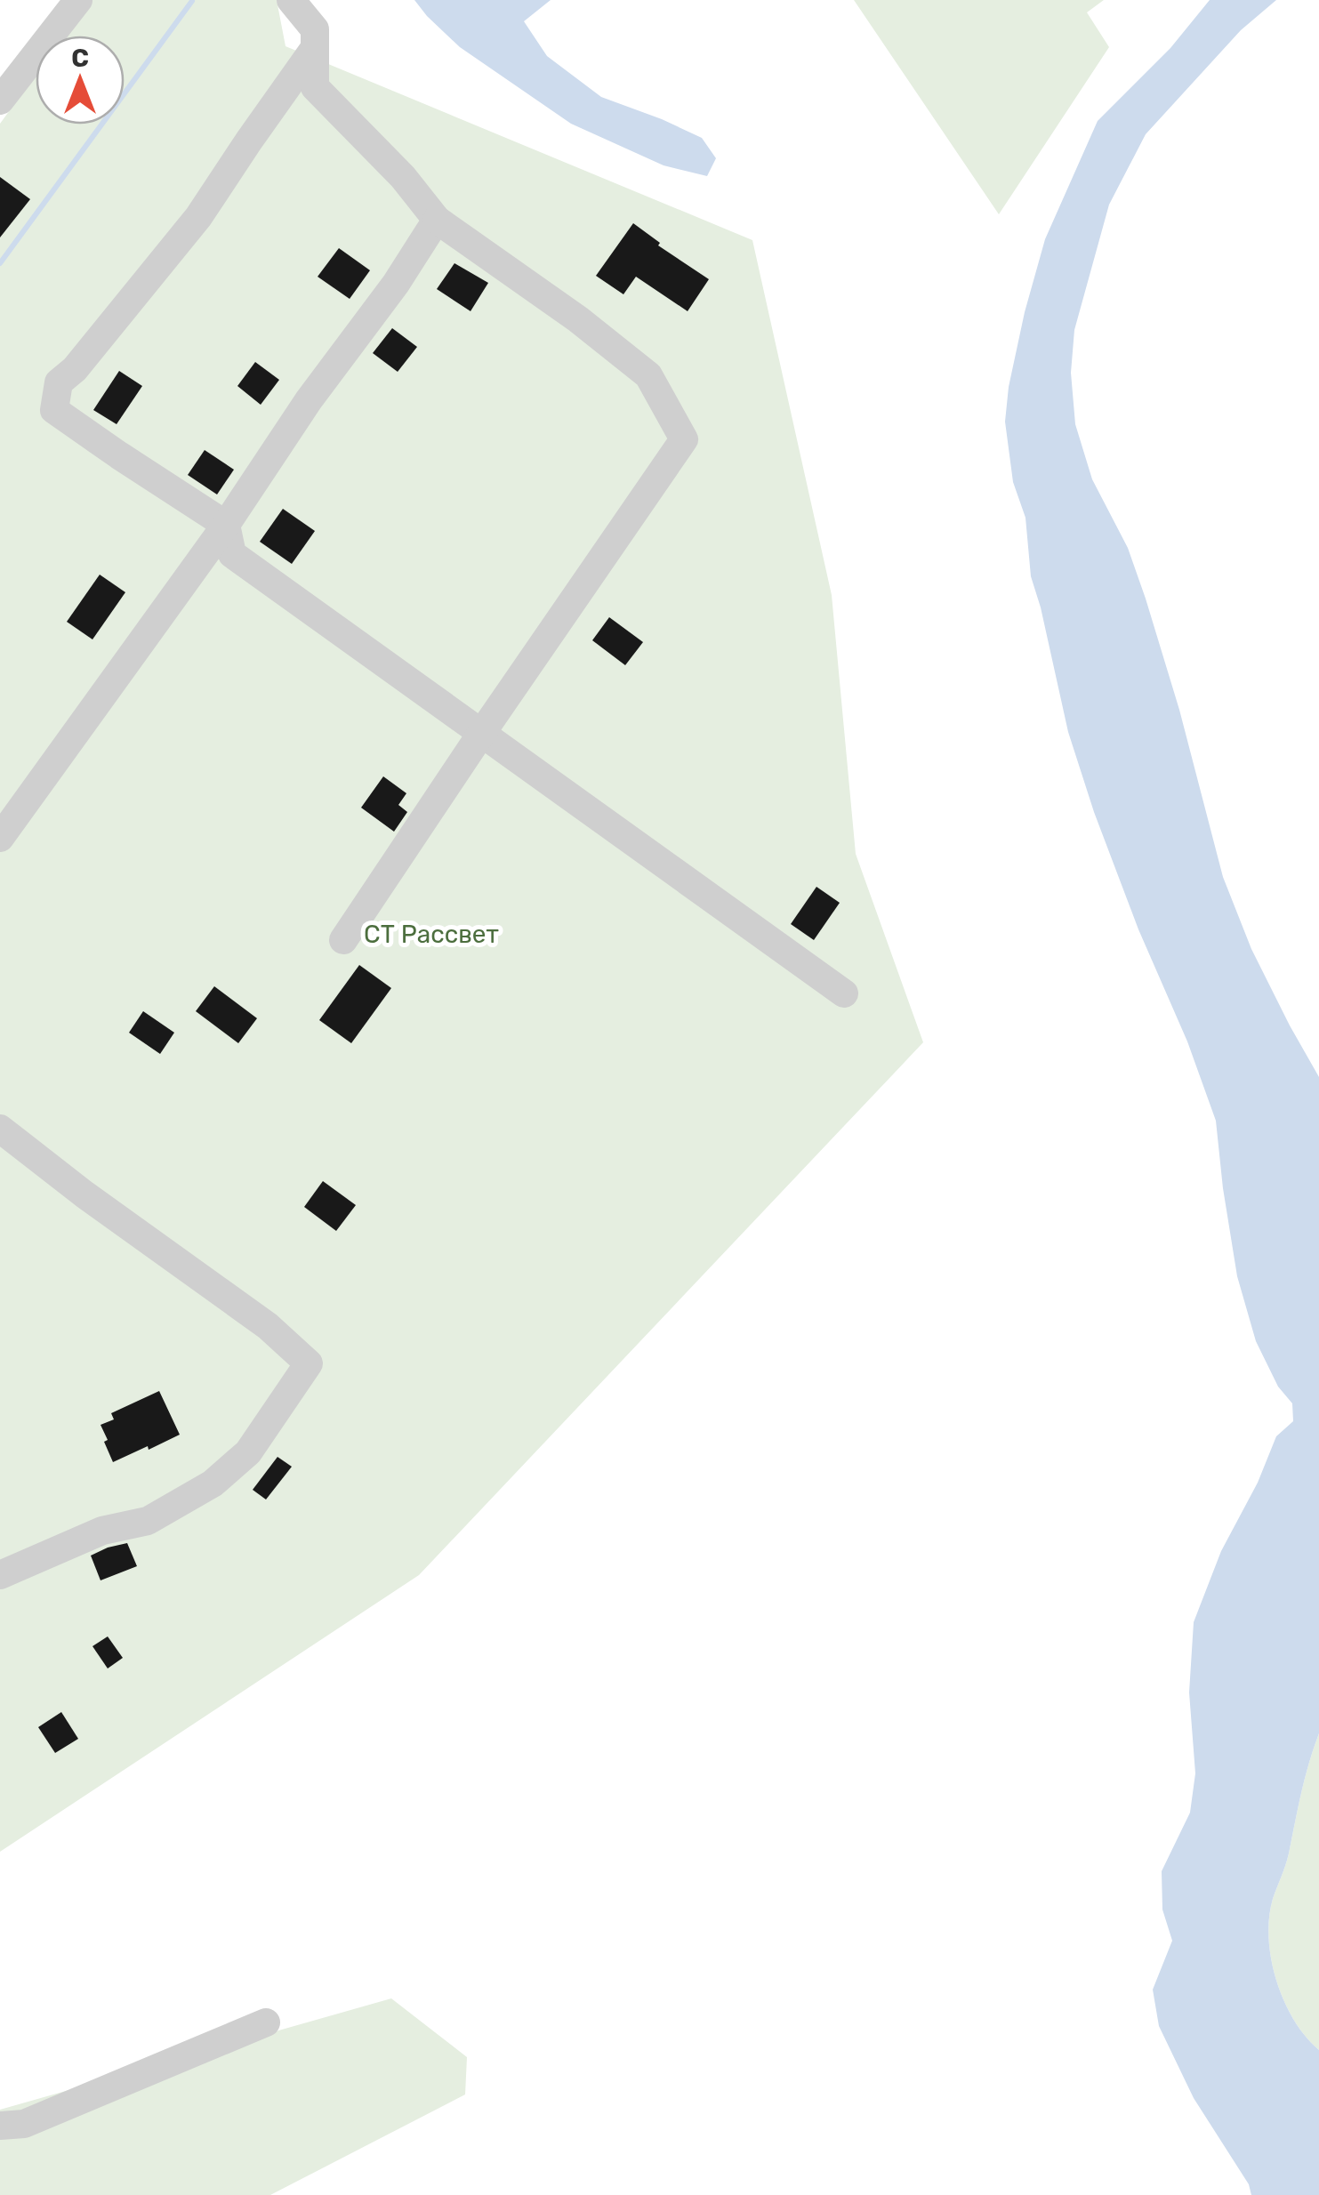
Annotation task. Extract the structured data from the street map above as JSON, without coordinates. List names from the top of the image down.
{
  "parks": ["СТ Рассвет"],
  "north": "top"
}
